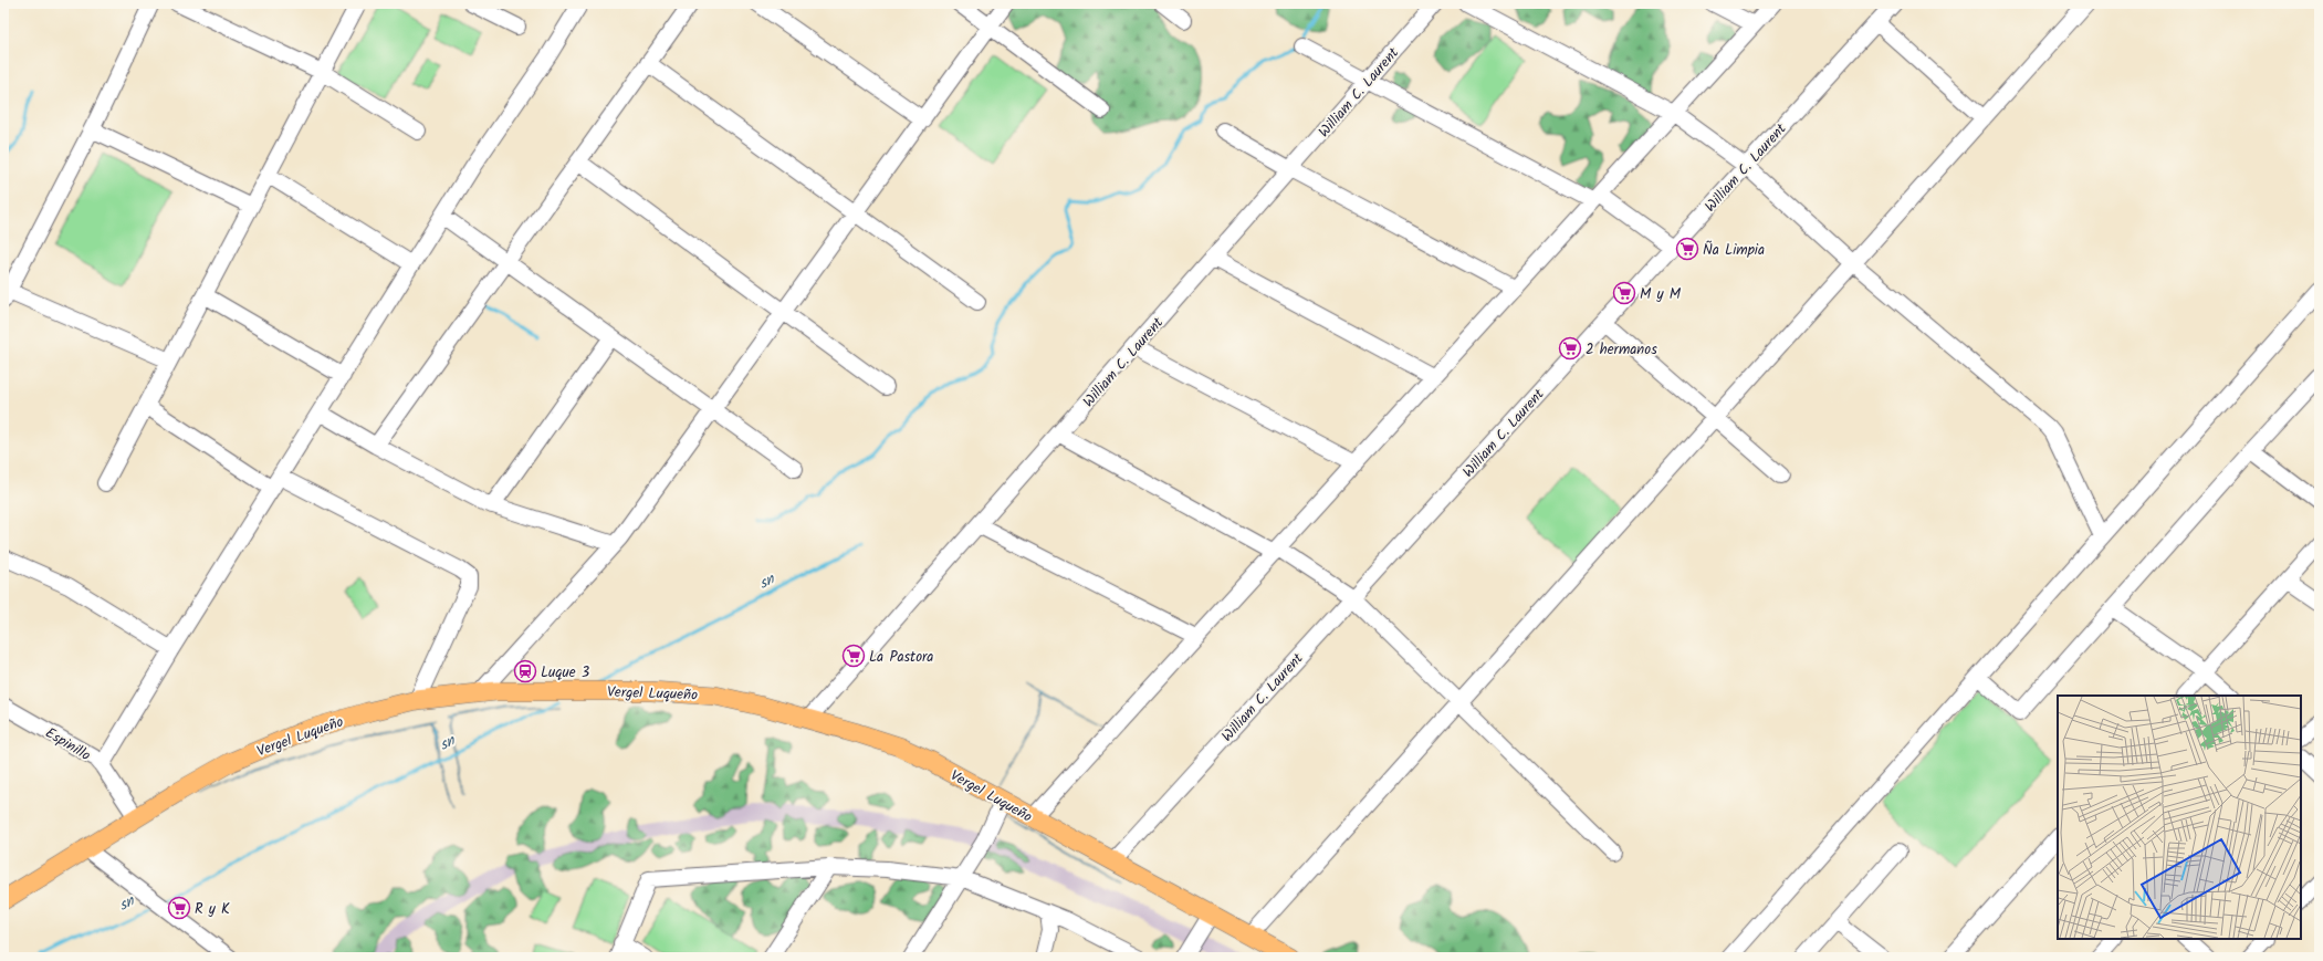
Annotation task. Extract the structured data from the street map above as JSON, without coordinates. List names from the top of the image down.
{
  "streets": {
    "main road": ["Vergel Luqueño"],
    "street": ["William C. Laurent", "Espinillo"]
  },
  "crossings": [
    ["William C. Laurent", "Vergel Luqueño"],
    ["Vergel Luqueño", "Espinillo"]
  ],
  "water": ["sn"],
  "places": {
    "supermarket": [
      "Ña Limpia",
      "M y M",
      "2 hermanos",
      "La Pastora",
      "R y K"
    ],
    "station": ["Luque 3"]
  }
}
